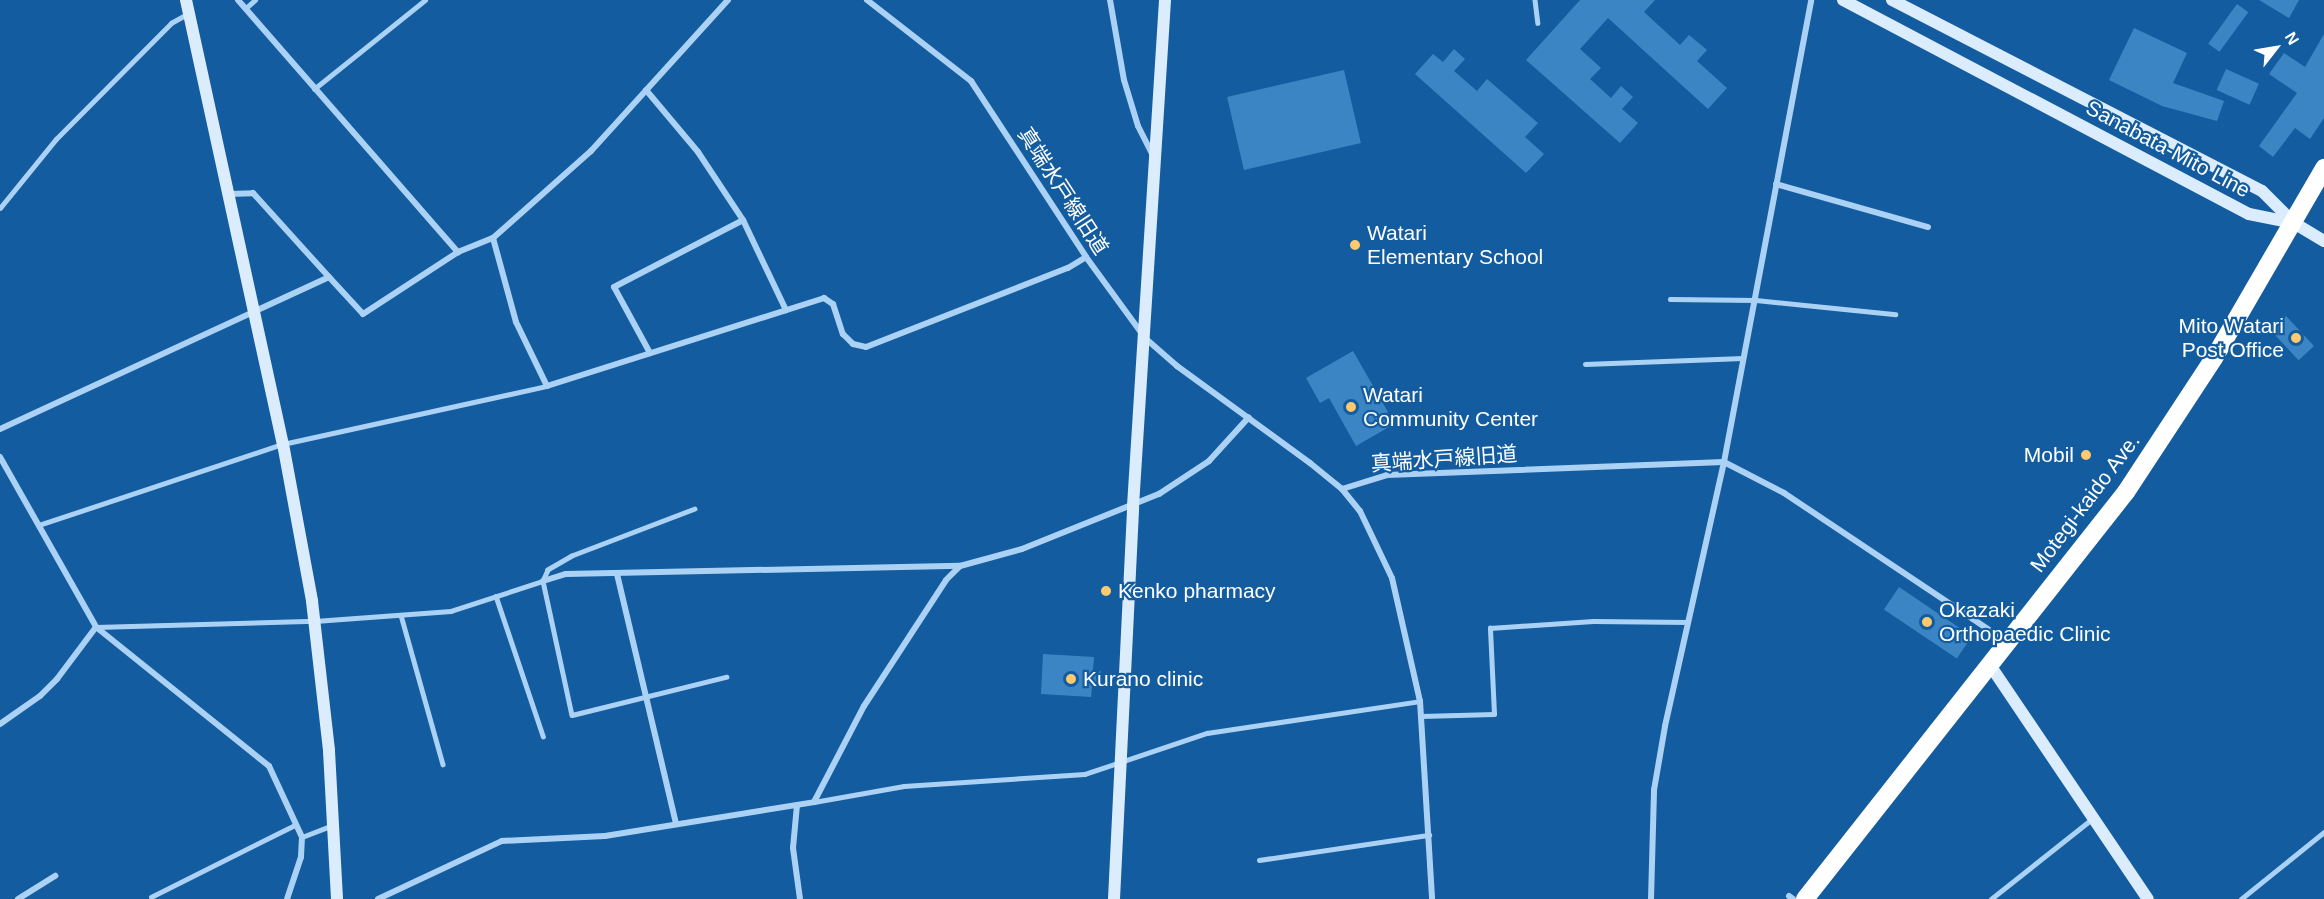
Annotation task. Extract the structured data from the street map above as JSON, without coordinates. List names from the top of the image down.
{
  "streets": {
    "highway": ["Motegi-kaido Ave."],
    "street": ["Sanabata-Mito Line", "真端水戸線旧道"]
  },
  "crossings": [
    ["Sanabata-Mito Line", "Motegi-kaido Ave."],
    ["真端水戸線旧道", "Motegi-kaido Ave."]
  ],
  "places": [
    "Watari Elementary School",
    "Mito Watari Post Office",
    "Watari Community Center",
    "Mobil",
    "Kenko pharmacy",
    "Okazaki Orthopaedic Clinic",
    "Kurano clinic"
  ],
  "north": "top right"
}
